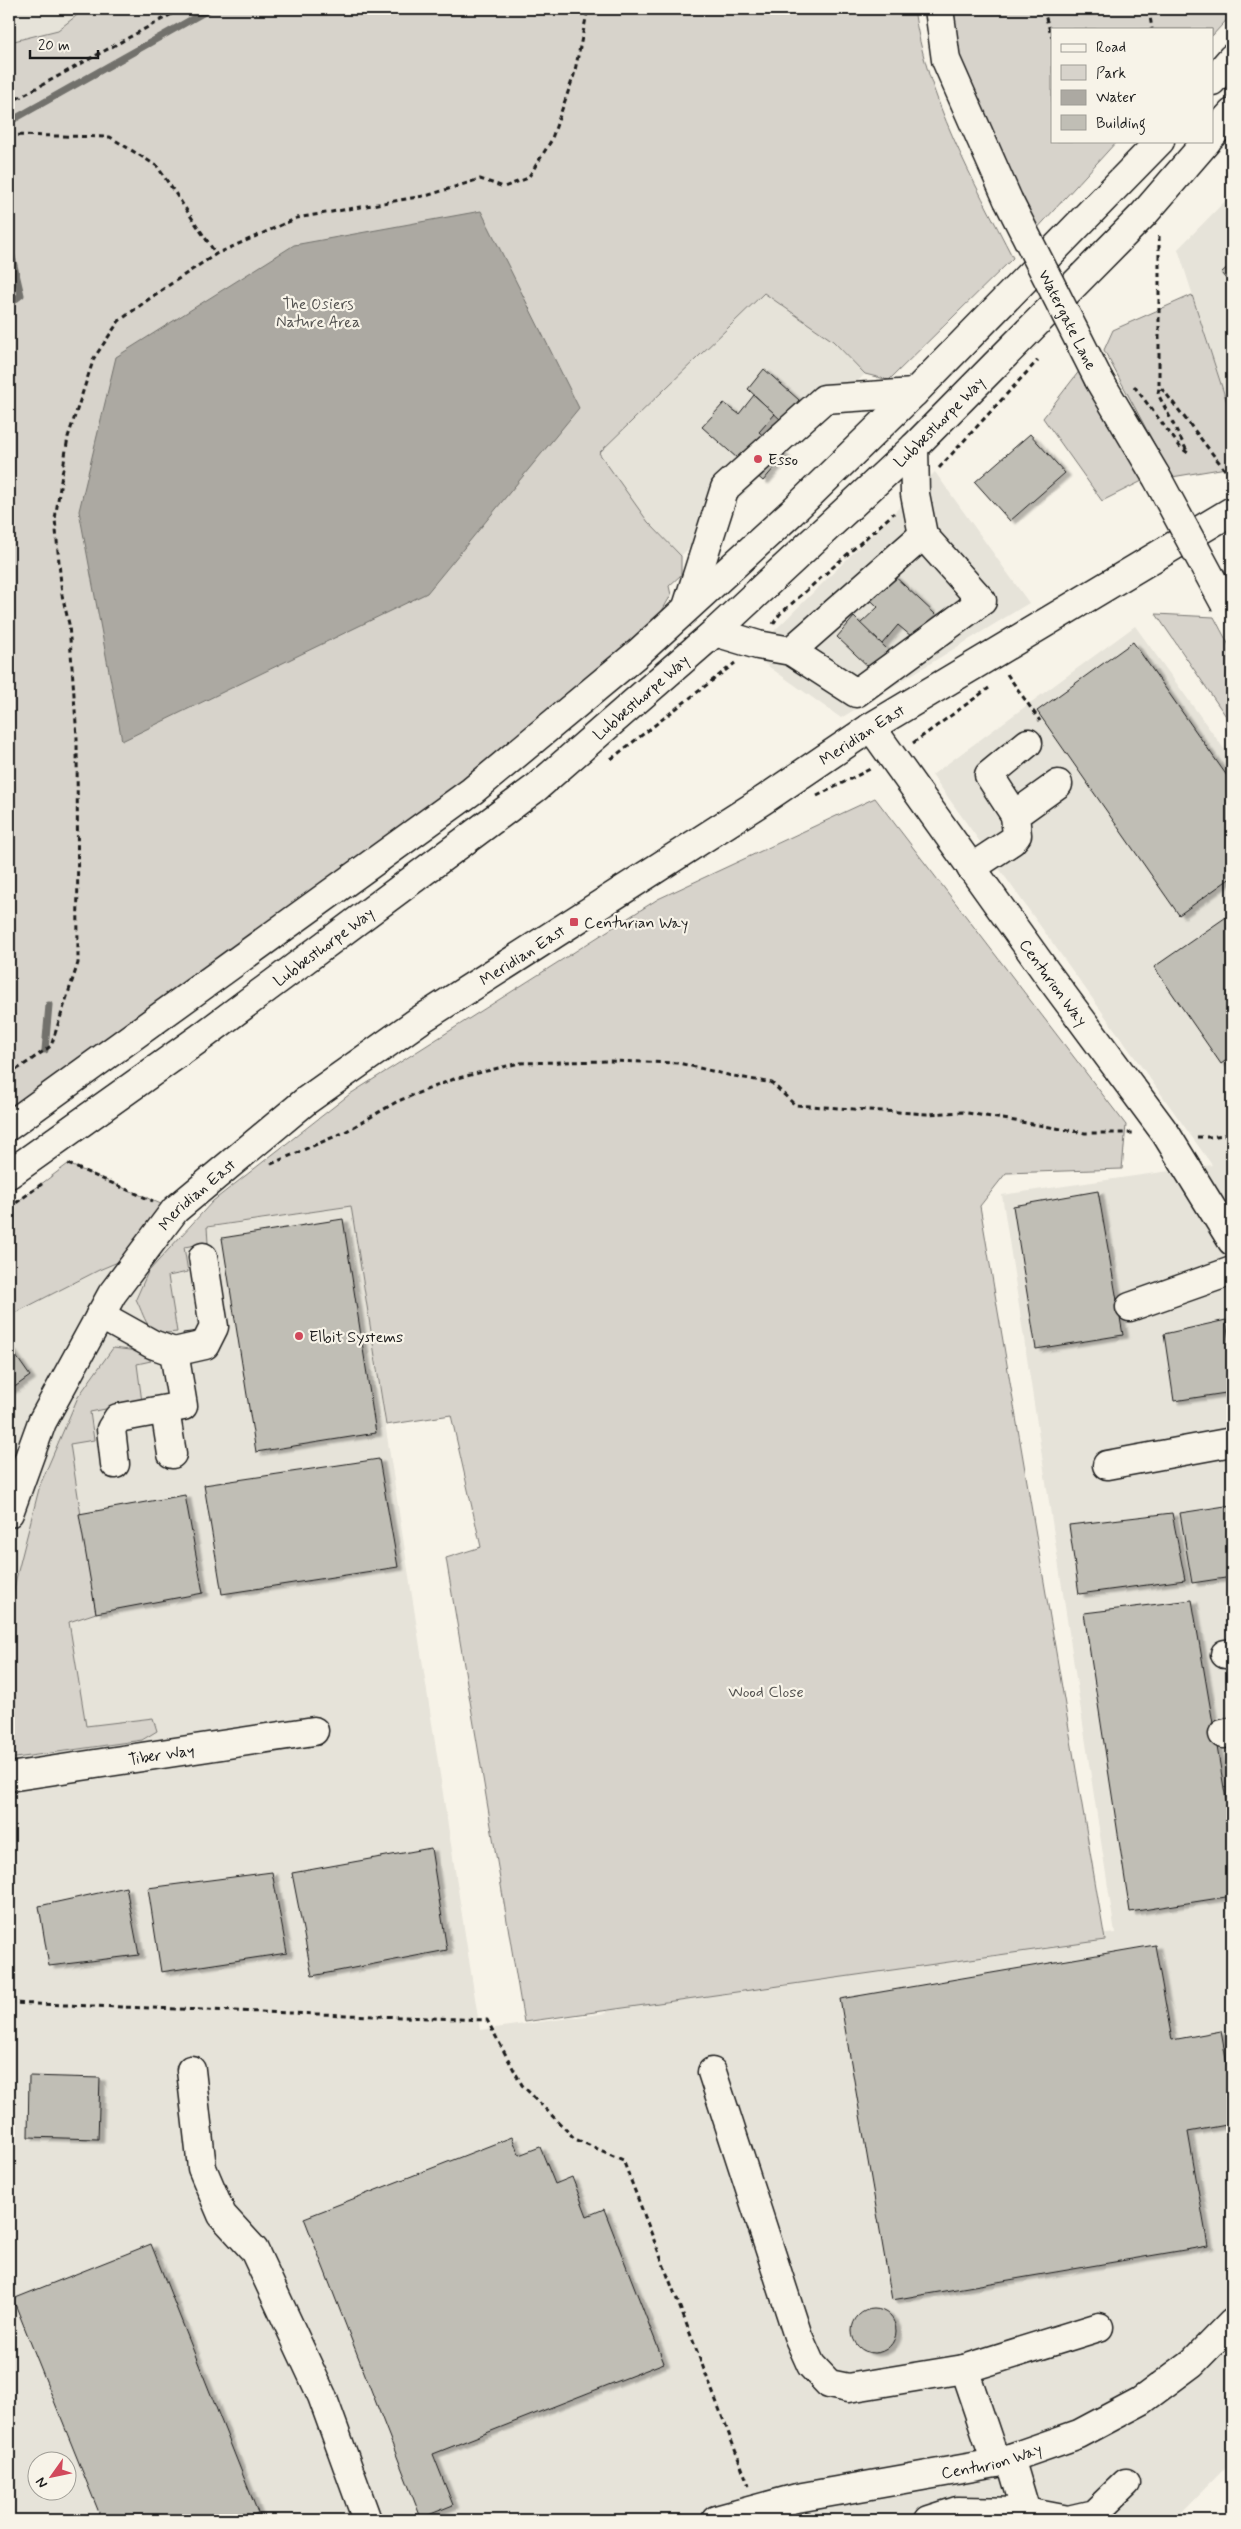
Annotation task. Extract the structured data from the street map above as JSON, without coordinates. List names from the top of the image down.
{
  "streets": {
    "main road": [
      "Watergate Lane",
      "Lubbesthorpe Way",
      "Meridian East",
      "Centurion Way",
      "Tiber Way"
    ]
  },
  "crossings": [
    ["Meridian East", "Centurion Way"]
  ],
  "parks": ["The Osiers Nature Area", "Wood Close"],
  "places": {
    "other": ["Esso", "Elbit Systems"],
    "transit": ["Centurian Way"]
  },
  "legend": [
    "Road",
    "Park",
    "Water",
    "Building"
  ],
  "scale_bar": "20 m",
  "north": "bottom left"
}
